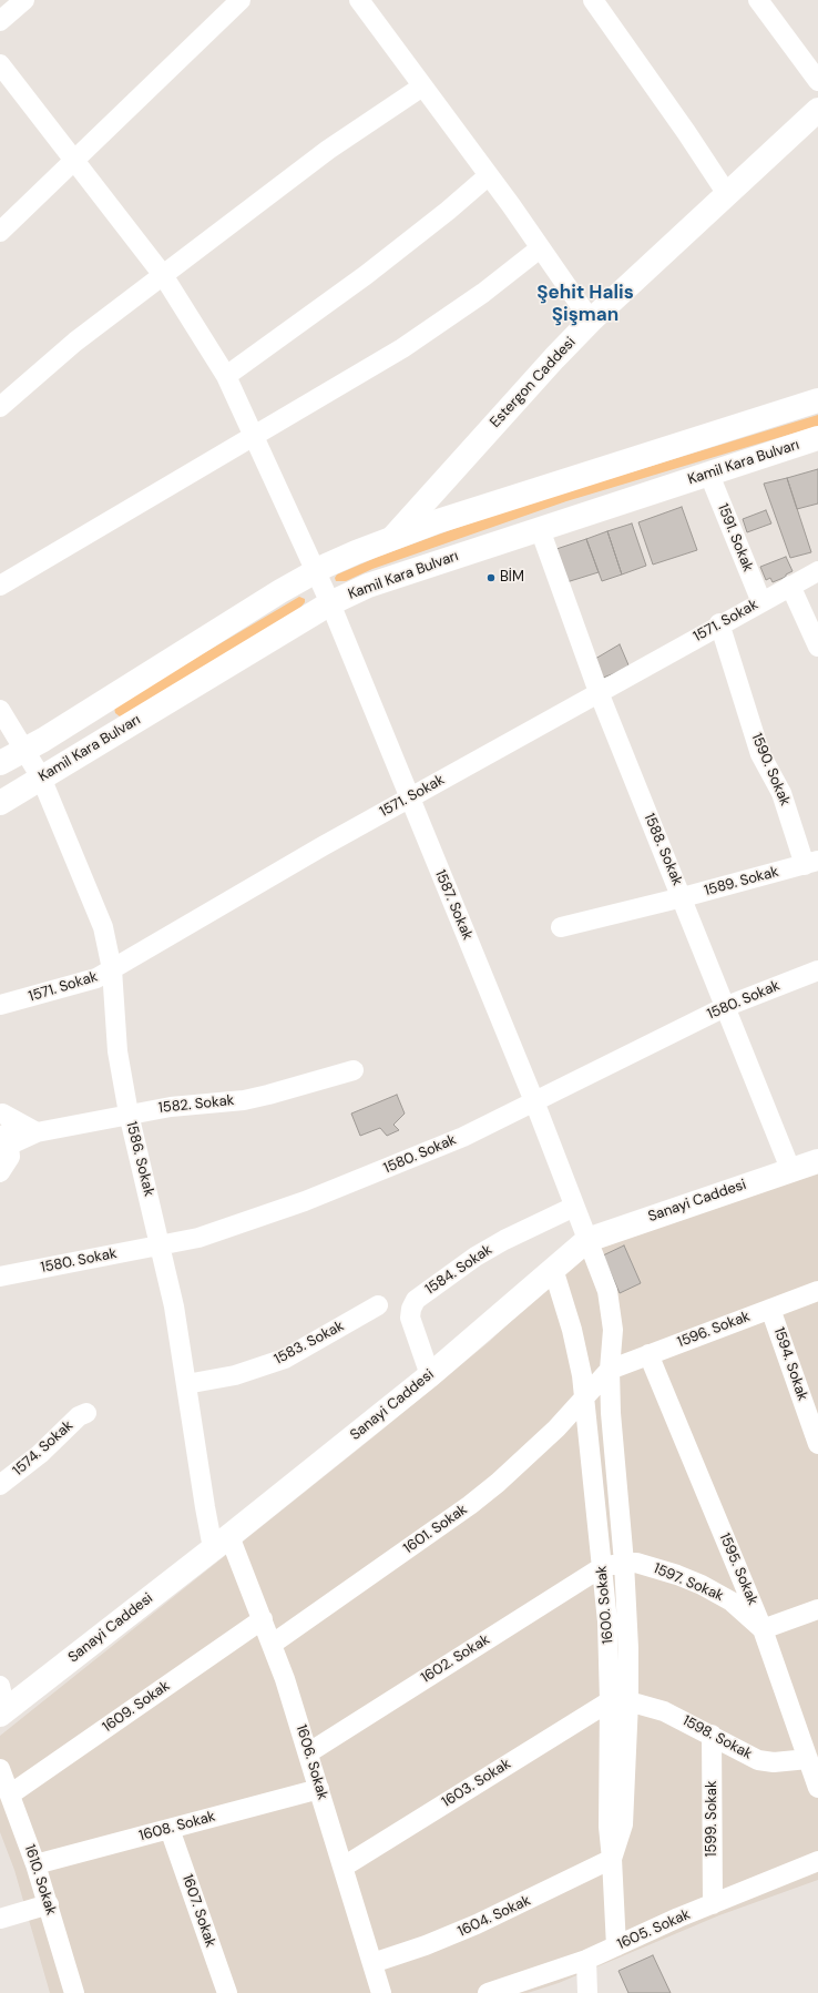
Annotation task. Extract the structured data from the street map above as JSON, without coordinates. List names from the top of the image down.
{
  "streets": {
    "main road": ["Estergon Caddesi", "Kamil Kara Bulvarı", "Sanayi Caddesi"],
    "street": [
      "1591. Sokak",
      "1571. Sokak",
      "1590. Sokak",
      "1588. Sokak",
      "1589. Sokak",
      "1587. Sokak",
      "1580. Sokak",
      "1582. Sokak",
      "1586. Sokak",
      "1584. Sokak",
      "1596. Sokak",
      "1583. Sokak",
      "1594. Sokak",
      "1574. Sokak",
      "1601. Sokak",
      "1595. Sokak",
      "1597. Sokak",
      "1600. Sokak",
      "1602. Sokak",
      "1609. Sokak",
      "1598. Sokak",
      "1606. Sokak",
      "1603. Sokak",
      "1599. Sokak",
      "1608. Sokak",
      "1610. Sokak",
      "1607. Sokak",
      "1604. Sokak",
      "1605. Sokak"
    ]
  },
  "crossings": [
    ["Kamil Kara Bulvarı", "1591. Sokak"],
    ["Kamil Kara Bulvarı", "1588. Sokak"],
    ["Kamil Kara Bulvarı", "1587. Sokak"],
    ["Kamil Kara Bulvarı", "1586. Sokak"],
    ["1591. Sokak", "1571. Sokak"],
    ["1571. Sokak", "1590. Sokak"],
    ["1571. Sokak", "1588. Sokak"],
    ["1571. Sokak", "1587. Sokak"],
    ["1571. Sokak", "1586. Sokak"],
    ["1590. Sokak", "1589. Sokak"],
    ["1588. Sokak", "1589. Sokak"],
    ["1588. Sokak", "1580. Sokak"],
    ["1588. Sokak", "Sanayi Caddesi"],
    ["1587. Sokak", "1580. Sokak"],
    ["1587. Sokak", "Sanayi Caddesi"],
    ["1587. Sokak", "1584. Sokak"],
    ["1587. Sokak", "1596. Sokak"],
    ["1587. Sokak", "1601. Sokak"],
    ["1587. Sokak", "1597. Sokak"],
    ["1587. Sokak", "1600. Sokak"],
    ["1587. Sokak", "1602. Sokak"],
    ["1587. Sokak", "1598. Sokak"],
    ["1587. Sokak", "1603. Sokak"],
    ["1580. Sokak", "1586. Sokak"],
    ["1582. Sokak", "1586. Sokak"],
    ["1586. Sokak", "Sanayi Caddesi"],
    ["1586. Sokak", "1583. Sokak"],
    ["1586. Sokak", "1606. Sokak"],
    ["Sanayi Caddesi", "1584. Sokak"],
    ["Sanayi Caddesi", "1600. Sokak"],
    ["Sanayi Caddesi", "1606. Sokak"],
    ["1596. Sokak", "1594. Sokak"],
    ["1596. Sokak", "1601. Sokak"],
    ["1596. Sokak", "1595. Sokak"],
    ["1601. Sokak", "1600. Sokak"],
    ["1601. Sokak", "1606. Sokak"],
    ["1595. Sokak", "1597. Sokak"],
    ["1595. Sokak", "1598. Sokak"],
    ["1597. Sokak", "1602. Sokak"],
    ["1600. Sokak", "1602. Sokak"],
    ["1600. Sokak", "1598. Sokak"],
    ["1600. Sokak", "1603. Sokak"],
    ["1600. Sokak", "1604. Sokak"],
    ["1600. Sokak", "1605. Sokak"],
    ["1602. Sokak", "1606. Sokak"],
    ["1609. Sokak", "1606. Sokak"],
    ["1609. Sokak", "1610. Sokak"],
    ["1598. Sokak", "1603. Sokak"],
    ["1598. Sokak", "1599. Sokak"],
    ["1606. Sokak", "1603. Sokak"],
    ["1606. Sokak", "1608. Sokak"],
    ["1606. Sokak", "1604. Sokak"],
    ["1599. Sokak", "1605. Sokak"],
    ["1608. Sokak", "1610. Sokak"],
    ["1608. Sokak", "1607. Sokak"]
  ],
  "districts": ["Şehit Halis Şişman"],
  "places": ["BİM"]
}
